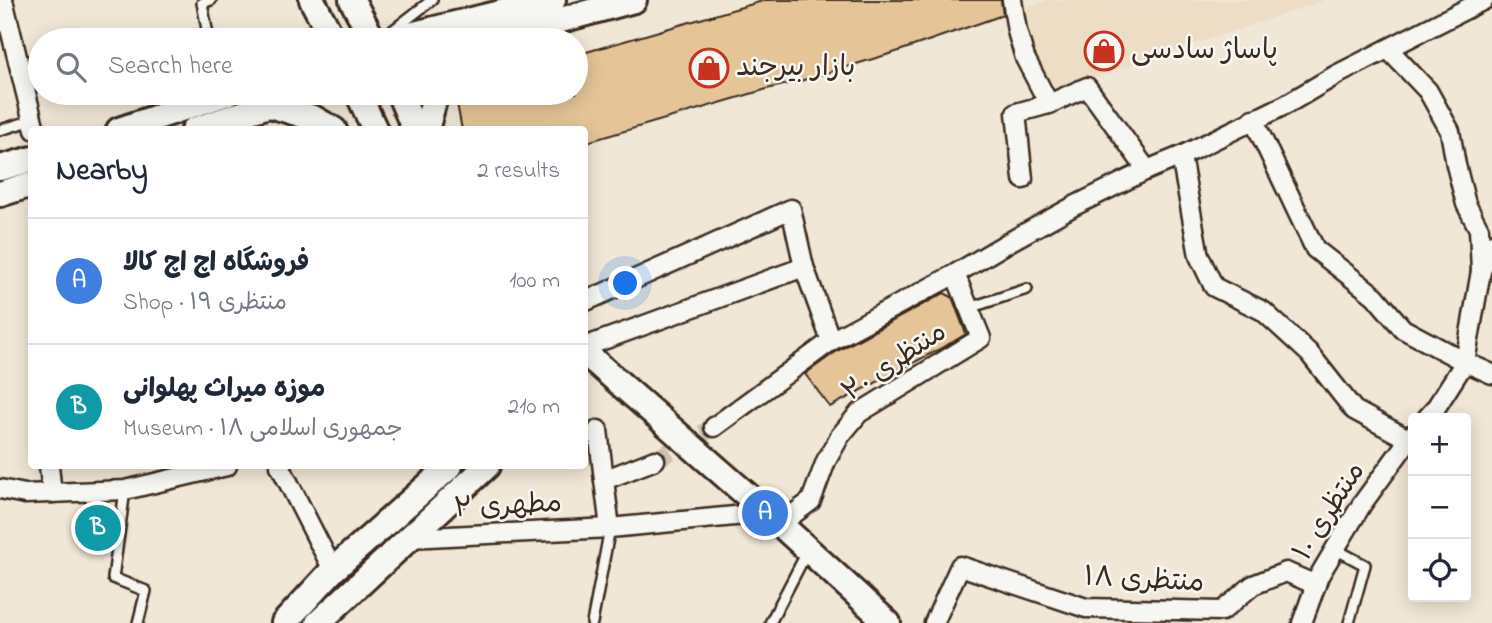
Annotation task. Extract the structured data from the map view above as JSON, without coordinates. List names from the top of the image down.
{
  "streets": {
    "street": [
      "منتظری ۲۰",
      "مطهری ۲",
      "منتظری ۱۰",
      "منتظری ۱۸"
    ]
  },
  "crossings": [
    ["منتظری ۲۰", "مطهری ۲"],
    ["منتظری ۱۰", "منتظری ۱۸"]
  ],
  "places": {
    "shop": ["پاساژ سادسی", "بازار بیرجند"]
  },
  "page": {
    "search": "Search here",
    "heading": ["Nearby", "2 results"],
    "list": [
      {
        "mark": "A",
        "name": "فروشگاه اچ اچ کالا",
        "note": "Shop · منتظری ۱۹",
        "value": "100 m"
      },
      {
        "mark": "B",
        "name": "موزه میراث پهلوانی",
        "note": "Museum · جمهوری اسلامی ۱۸",
        "value": "210 m"
      }
    ],
    "map_buttons": ["+", "−"],
    "pins": ["A", "B"]
  }
}
